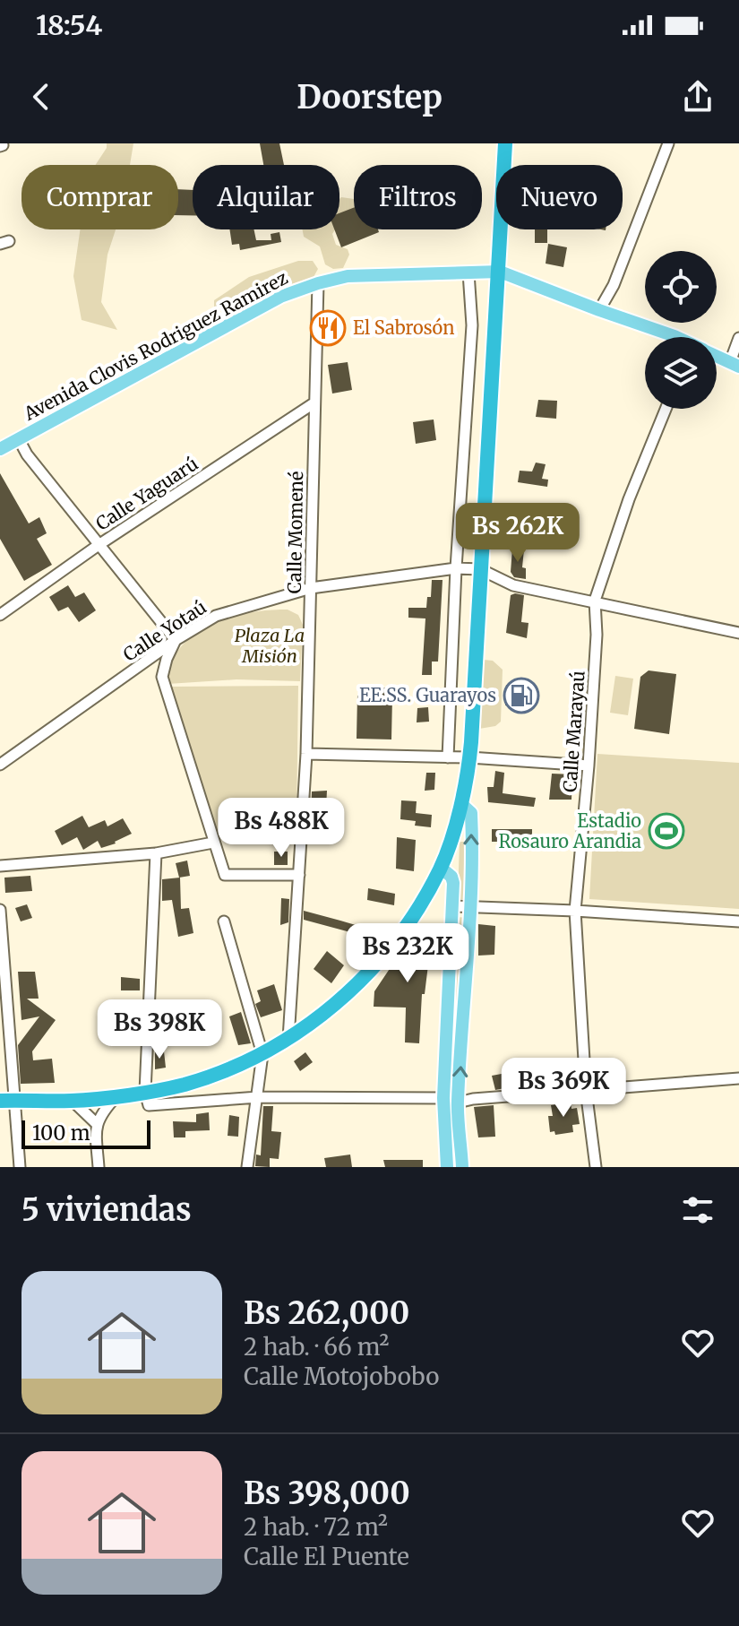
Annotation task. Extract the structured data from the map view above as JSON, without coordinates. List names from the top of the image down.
{
  "streets": {
    "main road": ["Avenida Clovis Rodriguez Ramirez"],
    "street": [
      "Calle Yaguarú",
      "Calle Momené",
      "Calle Yotaú",
      "Calle Marayaú"
    ]
  },
  "crossings": [
    ["Avenida Clovis Rodriguez Ramirez", "Calle Momené"],
    ["Calle Yaguarú", "Calle Momené"],
    ["Calle Momené", "Calle Yotaú"]
  ],
  "parks": ["Plaza La Misión"],
  "places": {
    "restaurant": ["El Sabrosón"],
    "fuel station": ["EE.SS. Guarayos"],
    "sports": ["Estadio Rosauro Arandia"]
  },
  "scale_bar": "100 m",
  "page": {
    "status": "18:54",
    "header": "Doorstep",
    "chip": [
      "Comprar",
      "Alquilar",
      "Filtros",
      "Nuevo"
    ],
    "price": [
      "Bs 262K",
      "Bs 488K",
      "Bs 232K",
      "Bs 398K",
      "Bs 369K"
    ],
    "scale": "100 m",
    "heading": "5 viviendas",
    "list": [
      {
        "name": "Bs 262,000",
        "note": "2 hab. · 66 m² · Calle Motojobobo"
      },
      {
        "name": "Bs 398,000",
        "note": "2 hab. · 72 m² · Calle El Puente"
      }
    ]
  }
}
